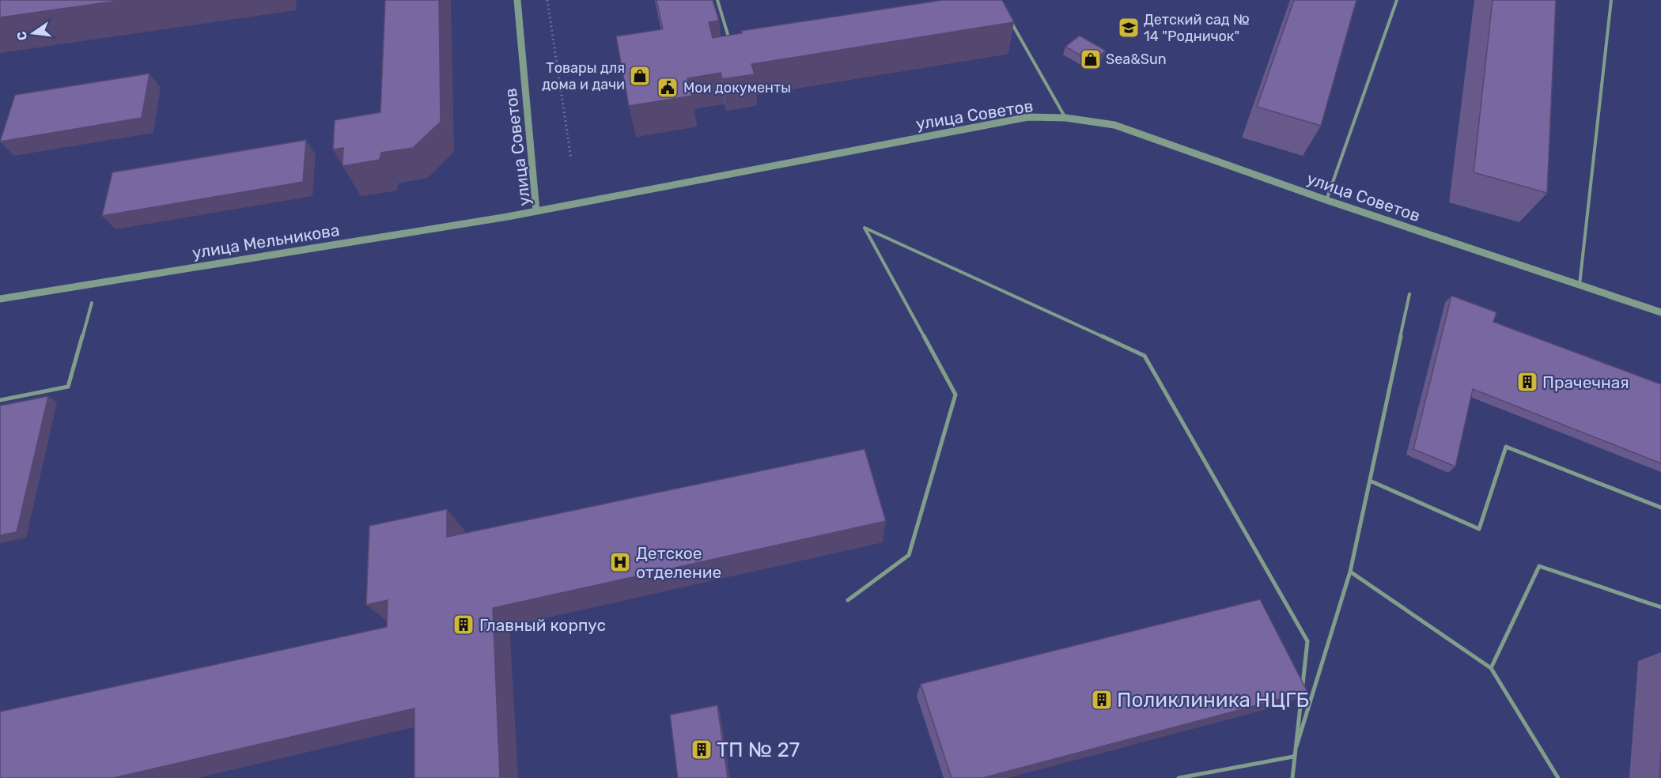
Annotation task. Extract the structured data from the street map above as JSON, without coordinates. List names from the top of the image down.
{
  "streets": {
    "street": ["улица Советов", "улица Мельникова"]
  },
  "crossings": [
    ["улица Советов", "улица Мельникова"]
  ],
  "places": {
    "school or university": ["Детский сад № 14 \"Родничок\""],
    "shop": ["Sea&Sun", "Товары для дома и дачи"],
    "public building": ["Мои документы"],
    "building": [
      "Прачечная",
      "Главный корпус",
      "Поликлиника НЦГБ",
      "ТП № 27"
    ],
    "hospital": ["Детское отделение"]
  },
  "north": "left"
}
